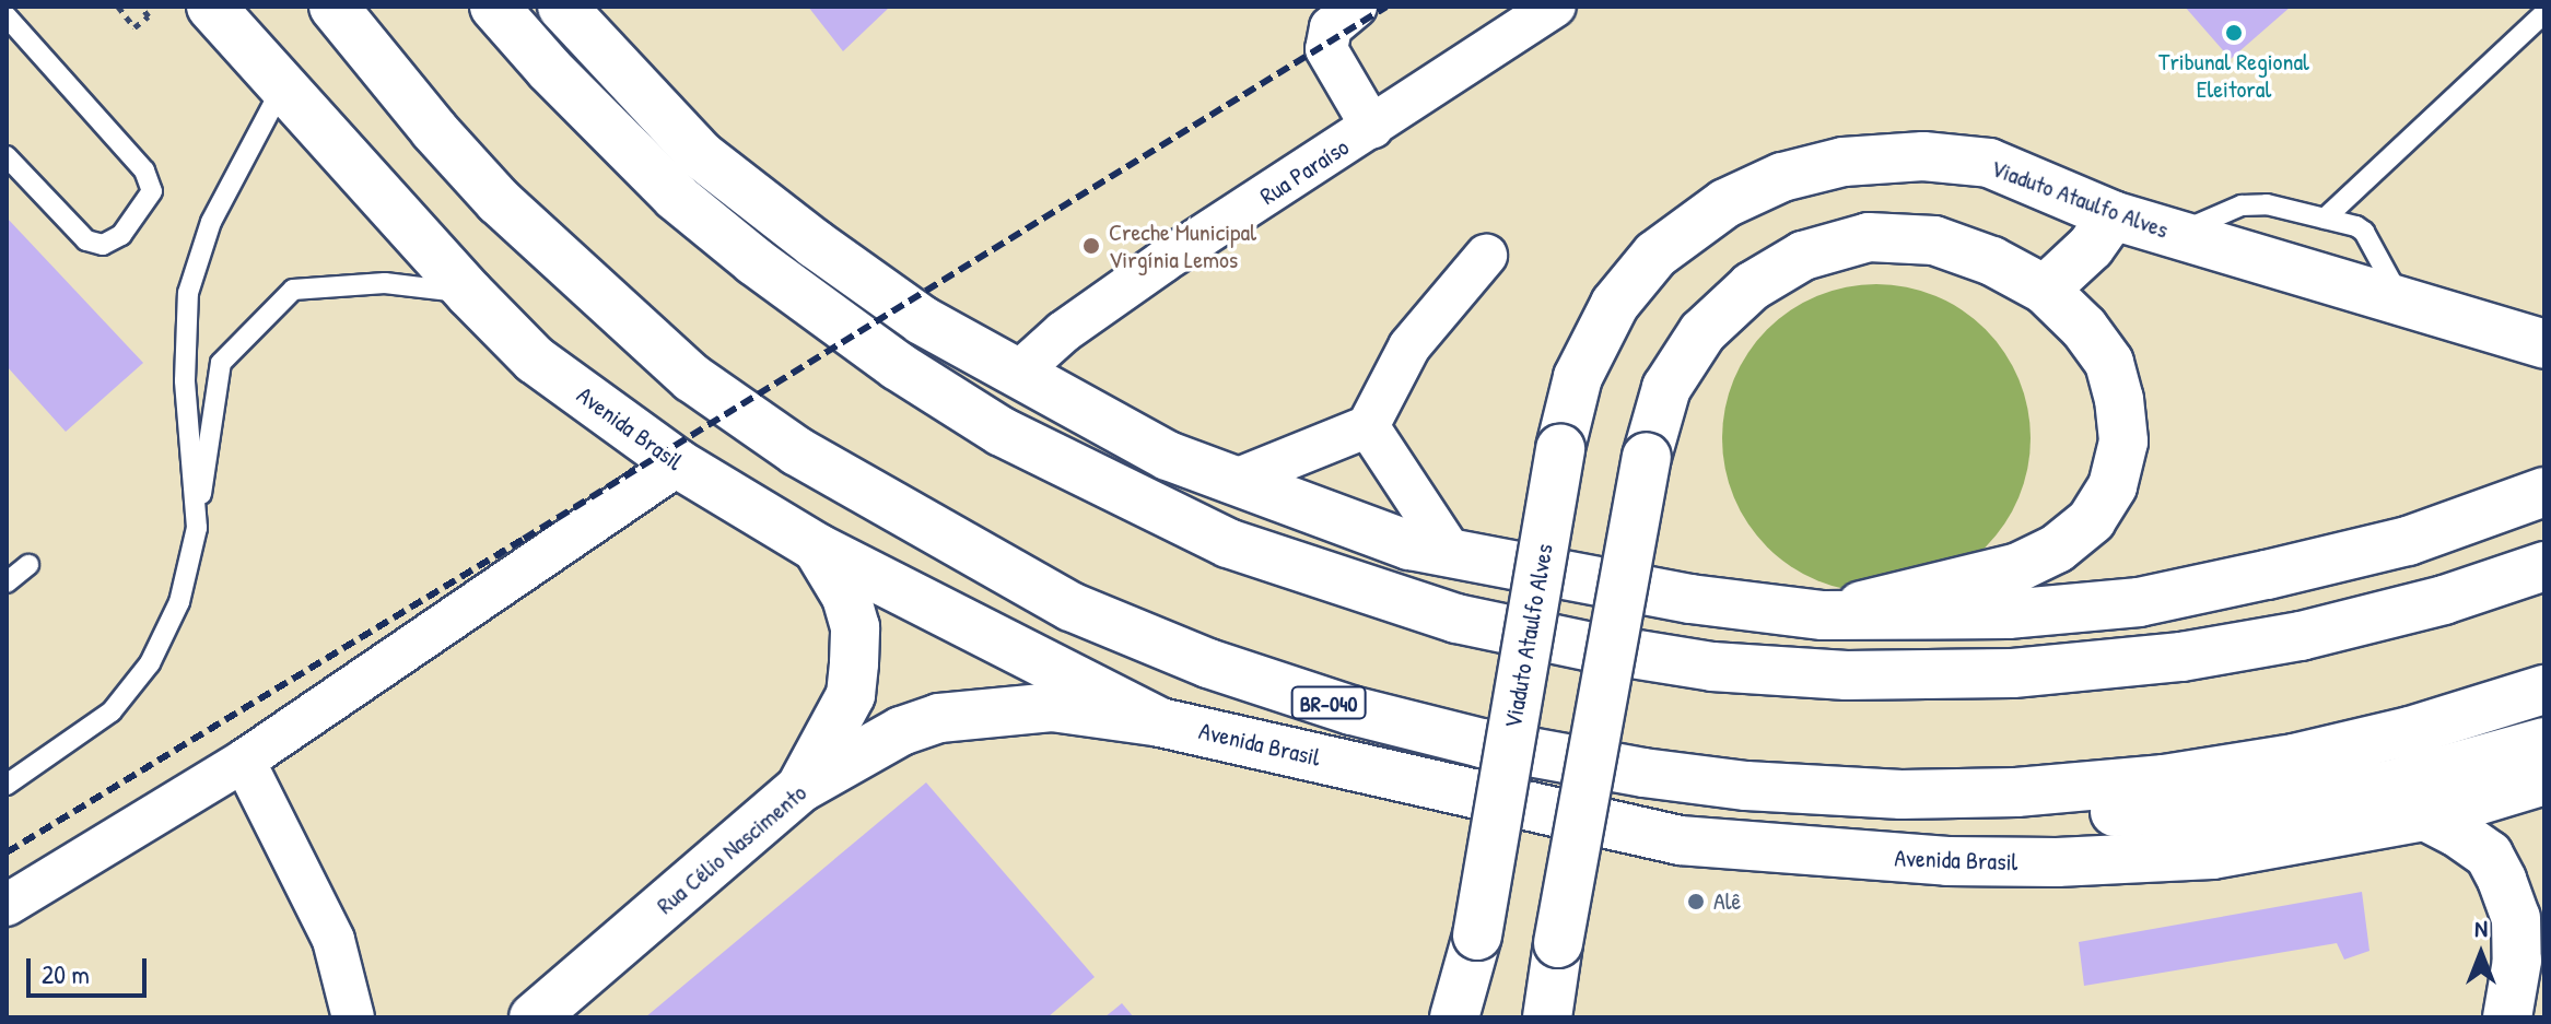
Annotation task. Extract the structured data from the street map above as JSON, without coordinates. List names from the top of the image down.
{
  "streets": {
    "main road": [
      "Viaduto Ataulfo Alves",
      "Avenida Brasil",
      "BR-040",
      "Rua Célio Nascimento"
    ],
    "street": ["Rua Paraíso"]
  },
  "crossings": [
    ["Avenida Brasil", "Rua Célio Nascimento"]
  ],
  "places": ["Tribunal Regional Eleitoral", "Creche Municipal Virgínia Lemos", "Alê"],
  "scale_bar": "20 m",
  "north": "top"
}
